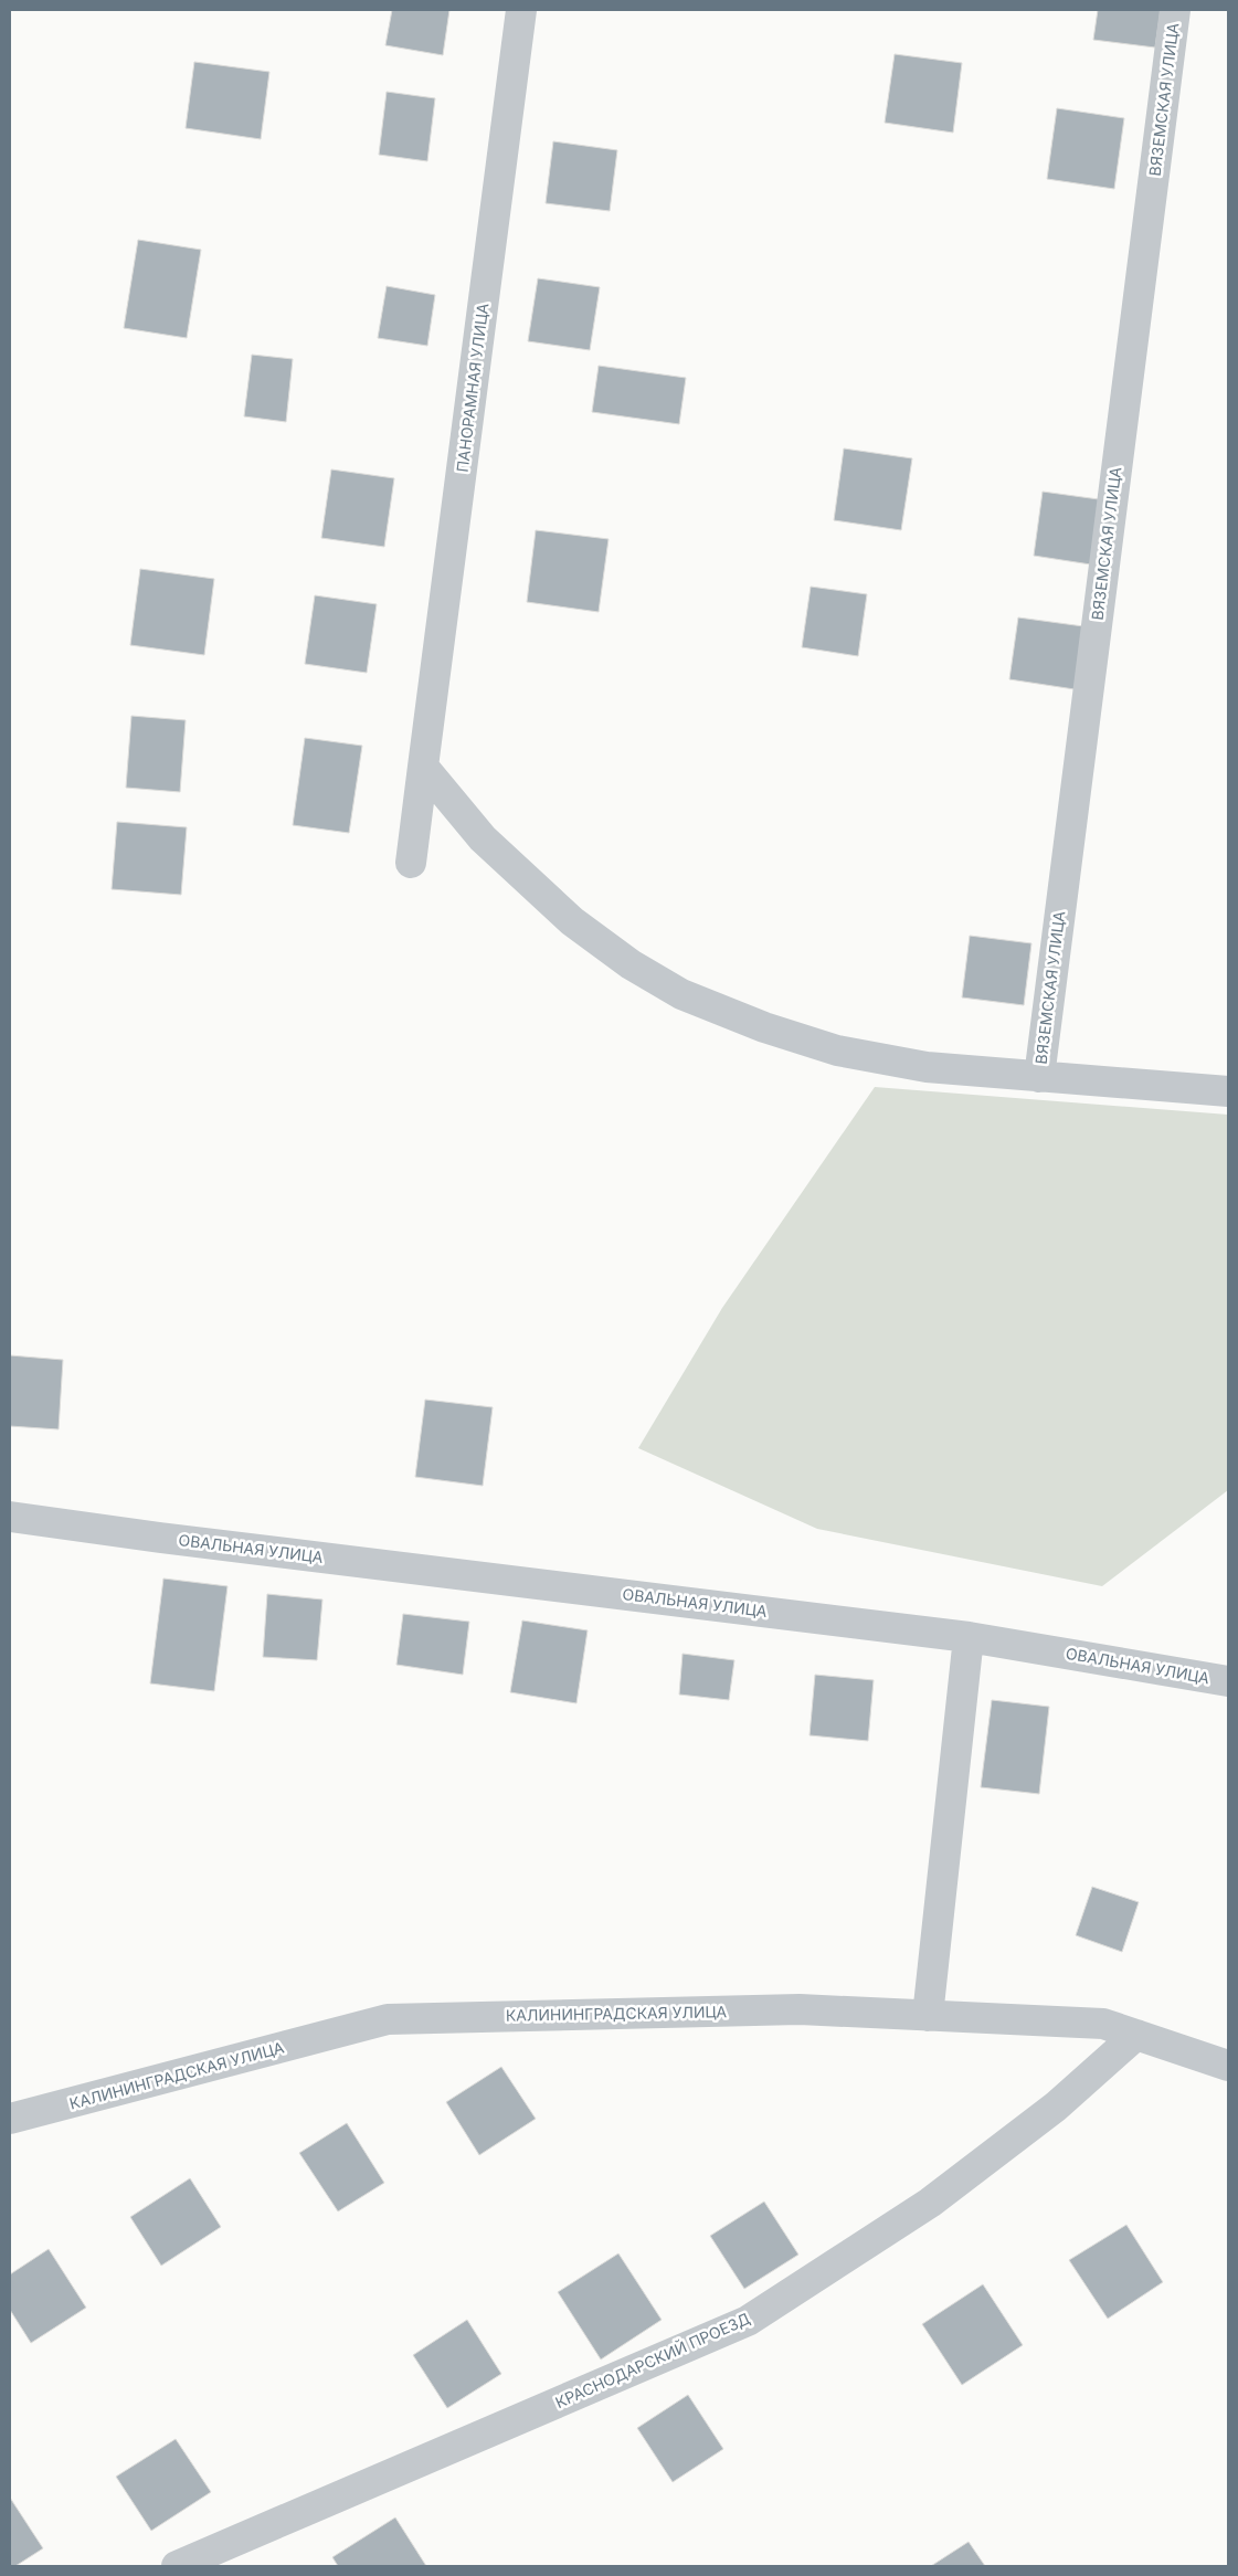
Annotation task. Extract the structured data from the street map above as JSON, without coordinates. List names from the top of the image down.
{
  "streets": {
    "street": [
      "ВЯЗЕМСКАЯ УЛИЦА",
      "ПАНОРАМНАЯ УЛИЦА",
      "ОВАЛЬНАЯ УЛИЦА",
      "КАЛИНИНГРАДСКАЯ УЛИЦА",
      "КРАСНОДАРСКИЙ ПРОЕЗД"
    ]
  },
  "crossings": [
    ["КАЛИНИНГРАДСКАЯ УЛИЦА", "КРАСНОДАРСКИЙ ПРОЕЗД"]
  ]
}
